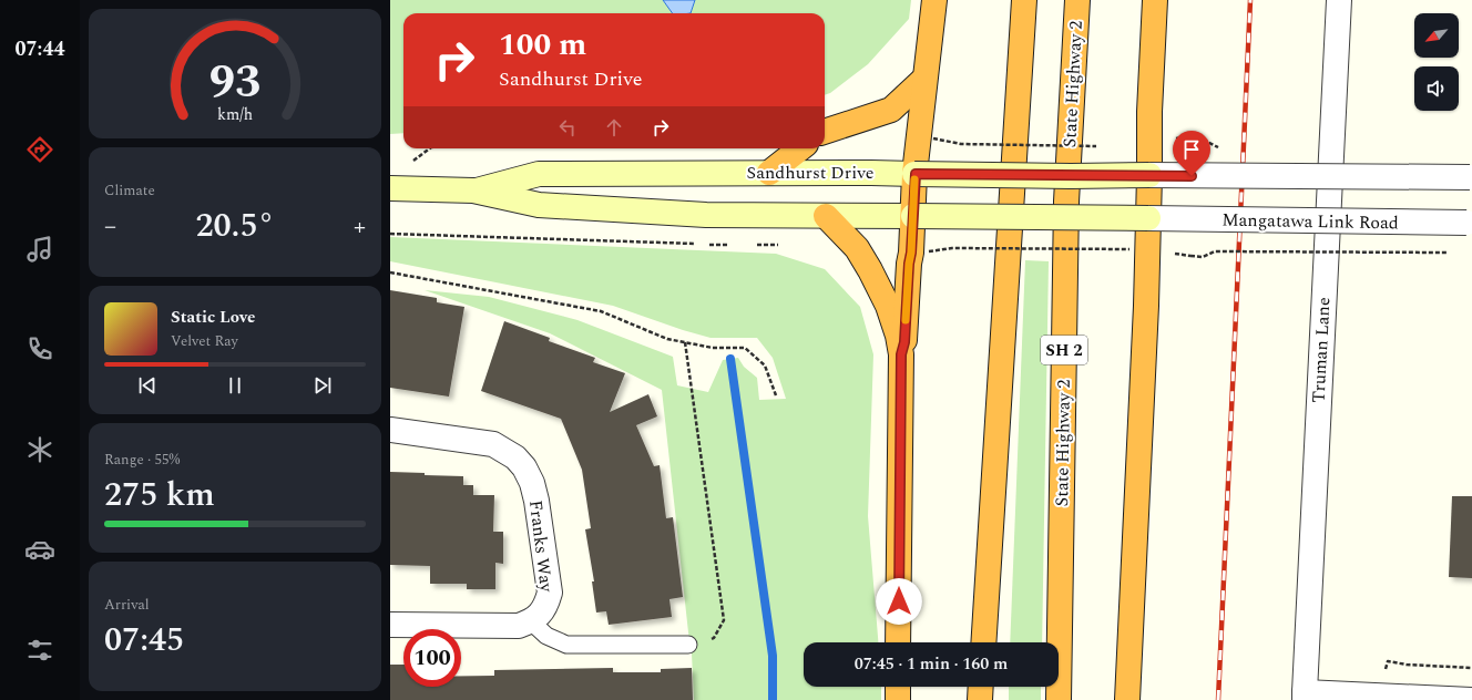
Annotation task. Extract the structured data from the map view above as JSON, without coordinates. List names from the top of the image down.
{
  "streets": {
    "highway": ["State Highway 2", "SH 2"],
    "main road": ["Sandhurst Drive"],
    "street": ["Mangatawa Link Road", "Truman Lane", "Franks Way"]
  },
  "crossings": [
    ["Sandhurst Drive", "Mangatawa Link Road"]
  ],
  "north": "bottom left",
  "page": {
    "tabs": "07:44",
    "turn": ["100 m", "Sandhurst Drive"],
    "tile": [
      "Climate",
      ["Range · 55%", "275 km"],
      ["Arrival", "07:45"]
    ],
    "heat": ["−", "20.5°", "+"],
    "song": ["Static Love", "Velvet Ray"],
    "limit": "100",
    "trip": "07:45 · 1 min · 160 m",
    "gauge": ["93", "km/h"]
  }
}
